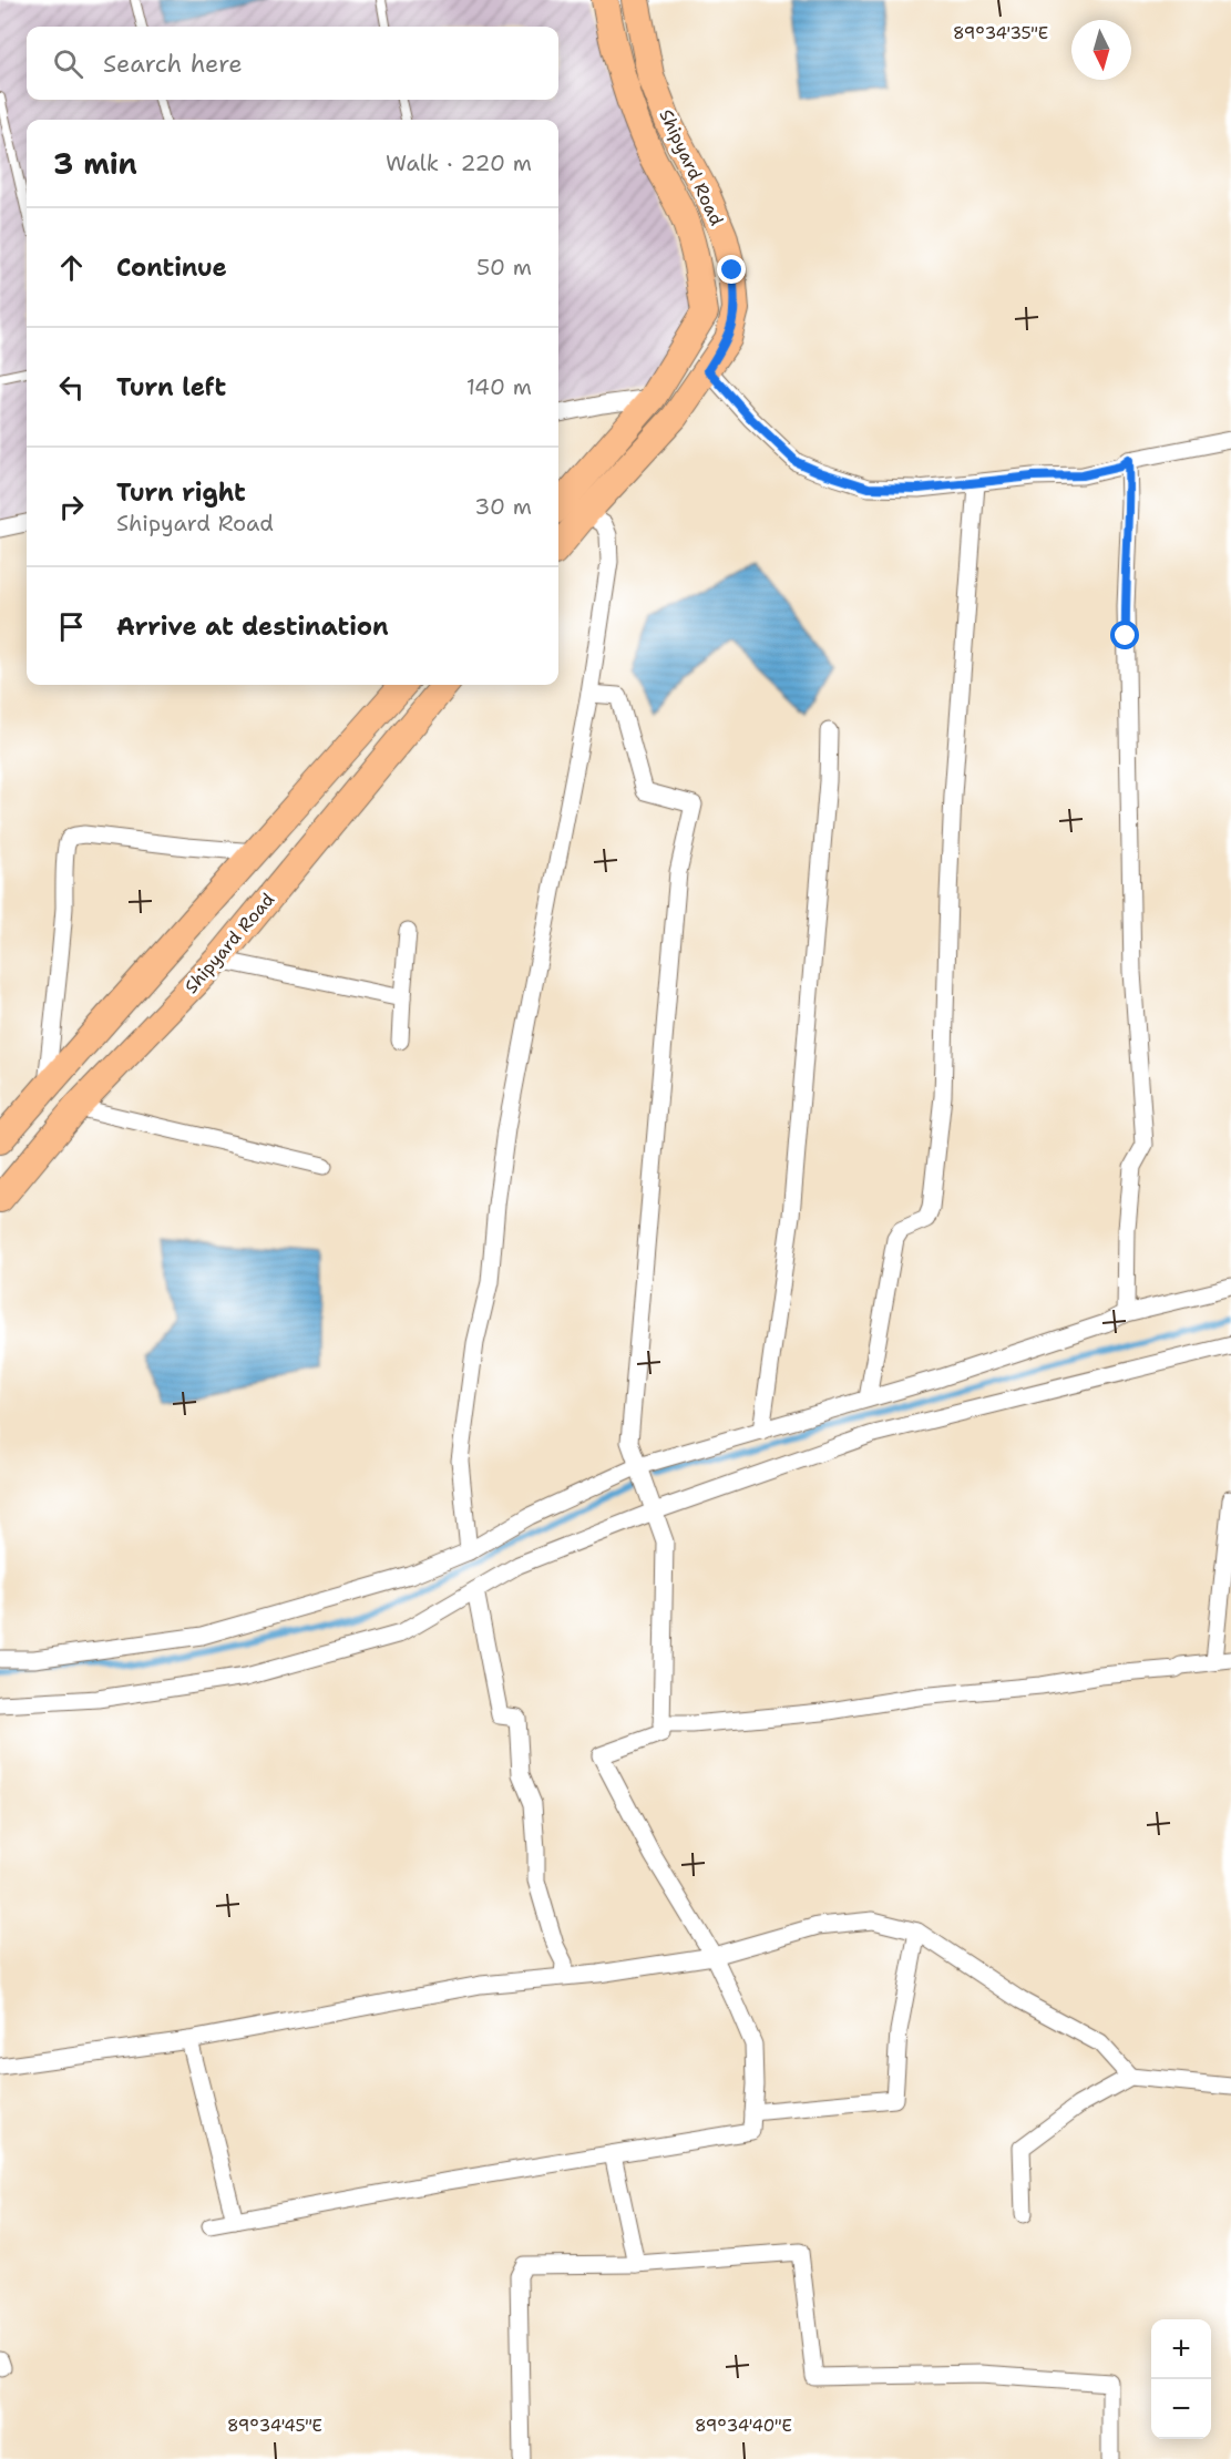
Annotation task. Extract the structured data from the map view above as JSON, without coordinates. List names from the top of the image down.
{
  "streets": {
    "main road": ["Shipyard Road"]
  },
  "north": "bottom",
  "page": {
    "search": "Search here",
    "heading": ["3 min", "Walk · 220 m"],
    "list": [
      ["Continue", "50 m"],
      ["Turn left", "140 m"],
      ["Turn right", "Shipyard Road", "30 m"],
      "Arrive at destination"
    ],
    "map_buttons": ["+", "−"]
  },
  "coordinates": ["89°34'35\"E", "89°34'45\"E", "89°34'40\"E"]
}
